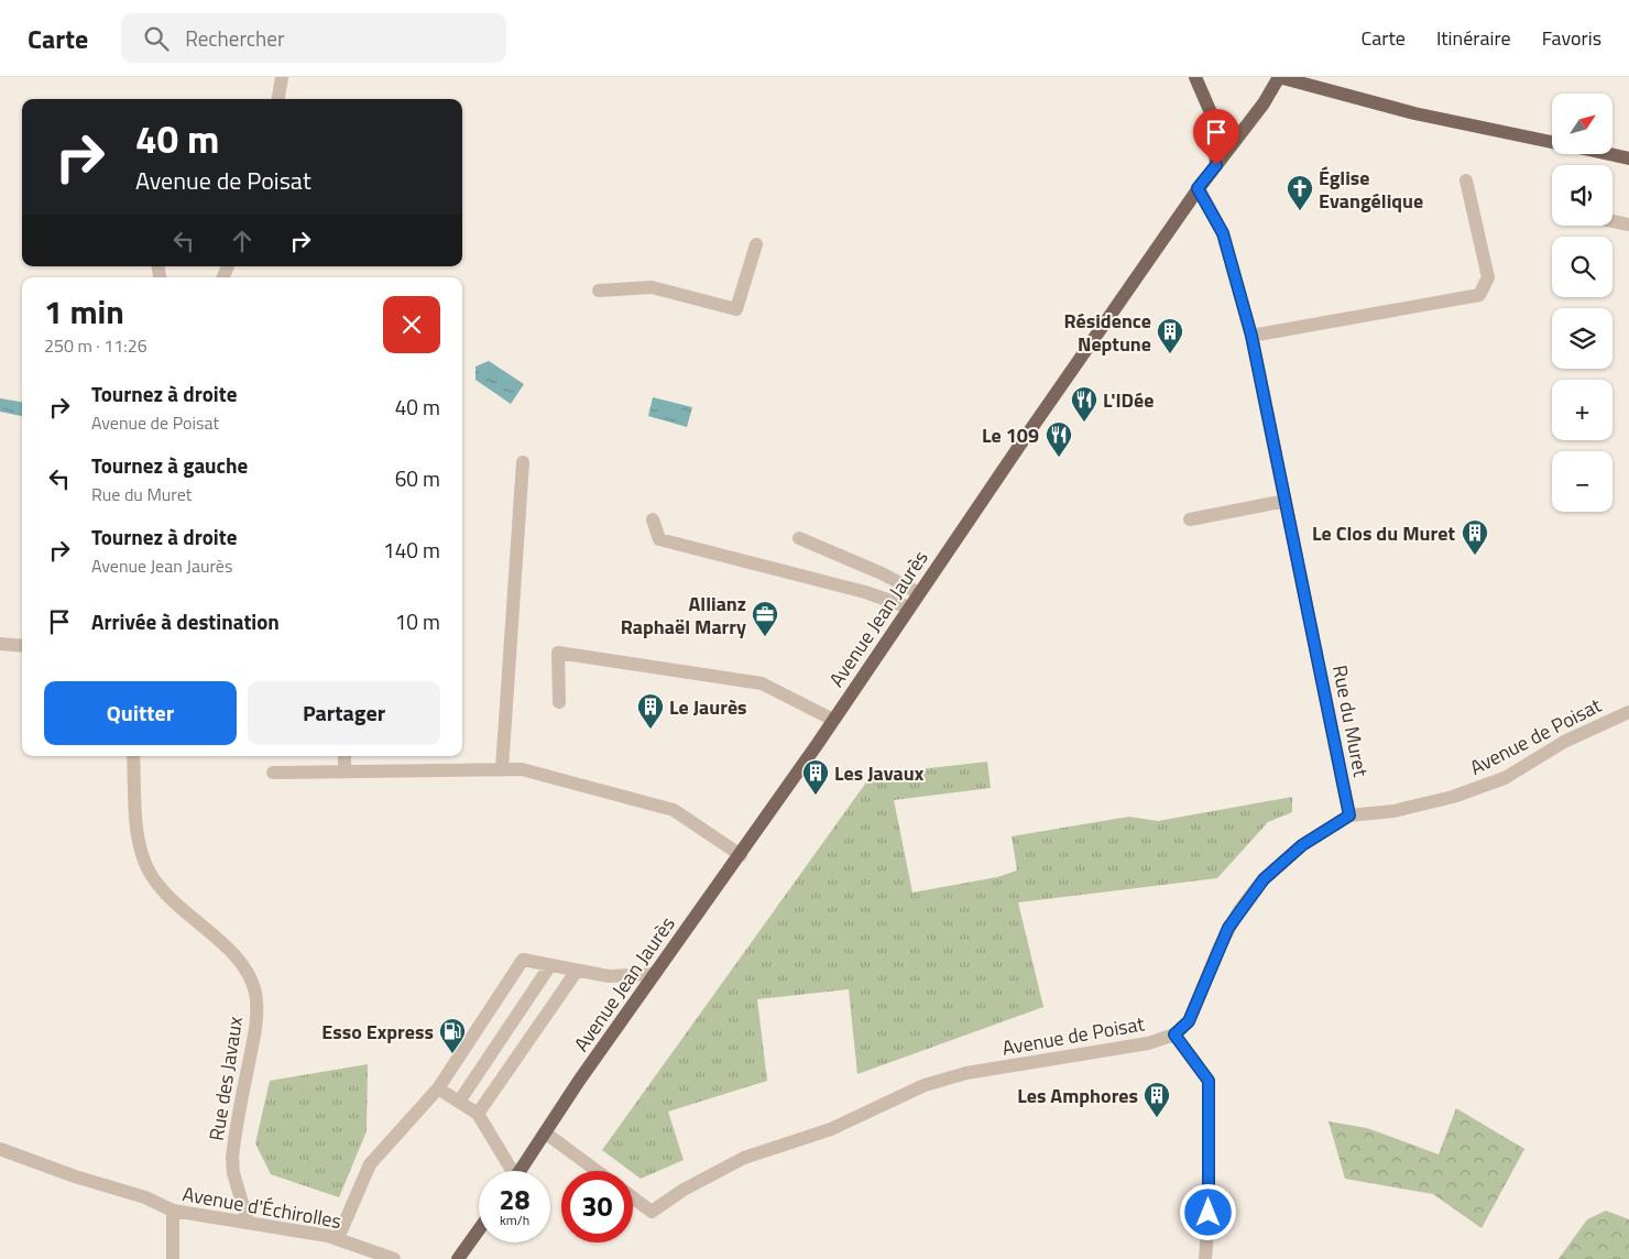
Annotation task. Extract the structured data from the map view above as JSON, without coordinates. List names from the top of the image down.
{
  "streets": {
    "main road": ["Avenue Jean Jaurès"],
    "street": [
      "Rue du Muret",
      "Avenue de Poisat",
      "Rue des Javaux",
      "Avenue d'Échirolles"
    ]
  },
  "crossings": [
    ["Avenue Jean Jaurès", "Rue du Muret"],
    ["Rue du Muret", "Avenue de Poisat"],
    ["Rue des Javaux", "Avenue d'Échirolles"]
  ],
  "places": {
    "church": ["Église Evangélique"],
    "building": [
      "Résidence Neptune",
      "Le Clos du Muret",
      "Le Jaurès",
      "Les Javaux",
      "Les Amphores"
    ],
    "restaurant": ["L'IDée", "Le 109"],
    "office": ["Allianz Raphaël Marry"],
    "fuel station": ["Esso Express"]
  },
  "north": "top right",
  "page": {
    "header": "Carte",
    "search": "Rechercher",
    "nav": ["Carte", "Itinéraire", "Favoris"],
    "map_buttons": ["+", "−"],
    "turn": ["40 m", "Avenue de Poisat"],
    "heading": ["1 min", "250 m · 11:26"],
    "list": [
      {
        "name": "Tournez à droite",
        "note": "Avenue de Poisat",
        "value": "40 m"
      },
      {
        "name": "Tournez à gauche",
        "note": "Rue du Muret",
        "value": "60 m"
      },
      {
        "name": "Tournez à droite",
        "note": "Avenue Jean Jaurès",
        "value": "140 m"
      },
      {
        "name": "Arrivée à destination",
        "value": "10 m"
      }
    ],
    "buttons": ["Quitter", "Partager"],
    "speed": "28 km/h",
    "limit": "30"
  }
}
